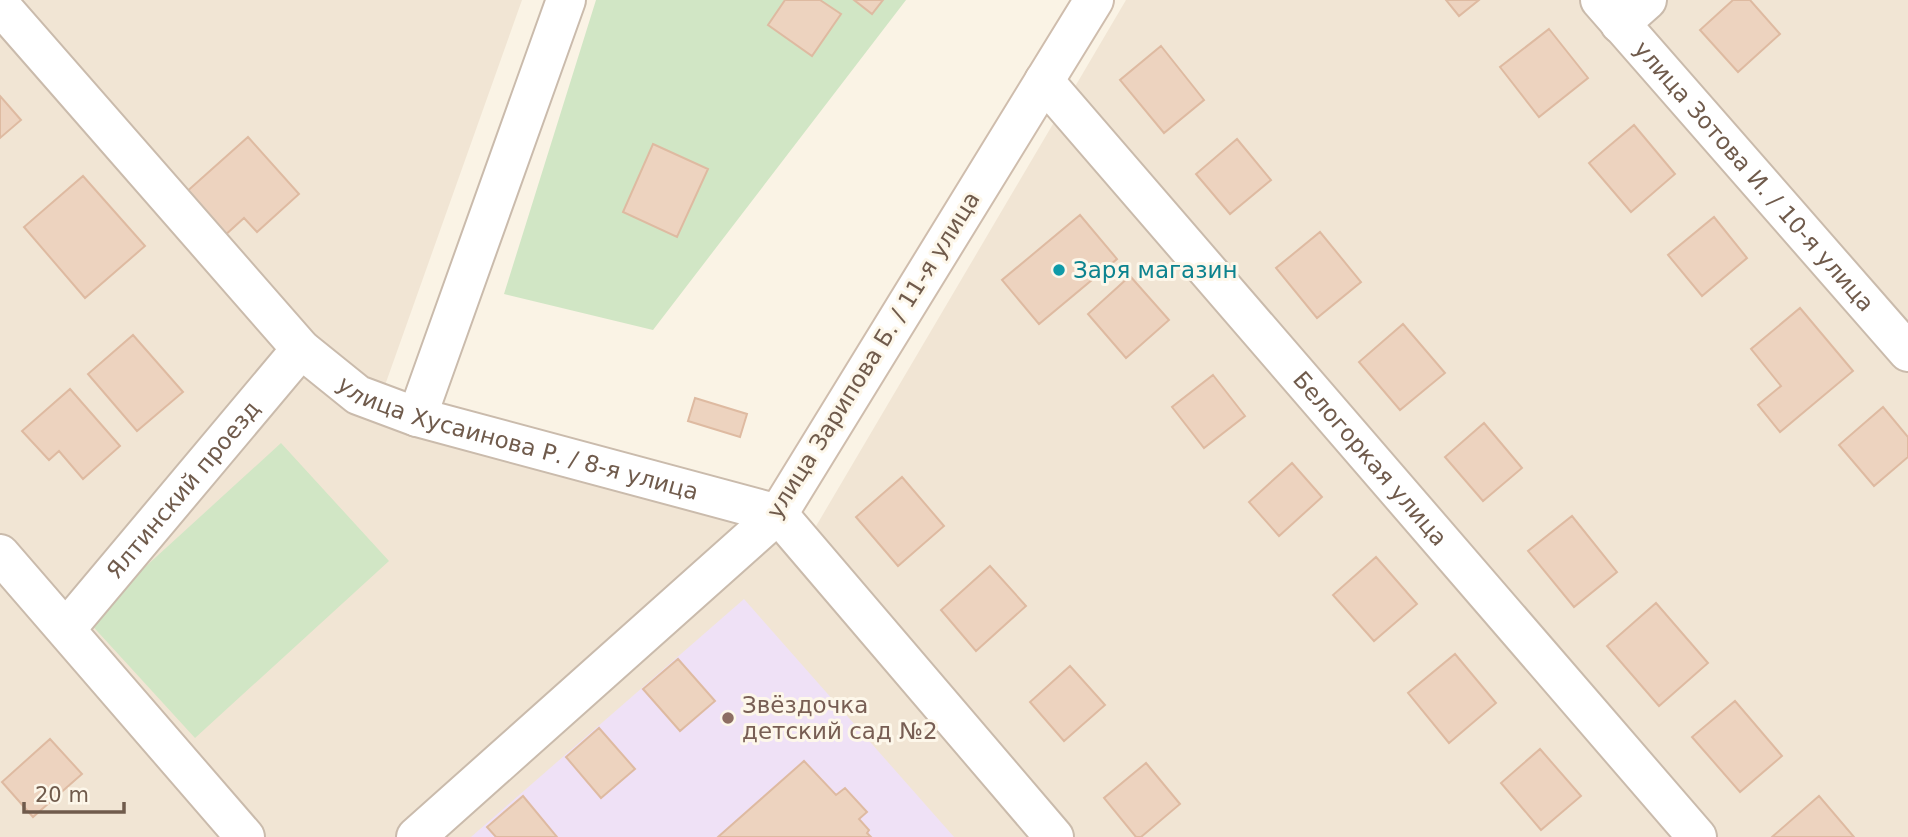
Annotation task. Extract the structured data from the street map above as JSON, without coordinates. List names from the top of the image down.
{
  "streets": {
    "street": [
      "улица Зотова И. / 10-я улица",
      "улица Зарипова Б. / 11-я улица",
      "улица Хусаинова Р. / 8-я улица",
      "Белогоркая улица",
      "Ялтинский проезд"
    ]
  },
  "crossings": [
    ["улица Зарипова Б. / 11-я улица", "улица Хусаинова Р. / 8-я улица"],
    ["улица Зарипова Б. / 11-я улица", "Белогоркая улица"],
    ["улица Хусаинова Р. / 8-я улица", "Ялтинский проезд"]
  ],
  "places": ["Заря магазин", "Звёздочка детский сад №2"],
  "scale_bar": "20 m"
}
